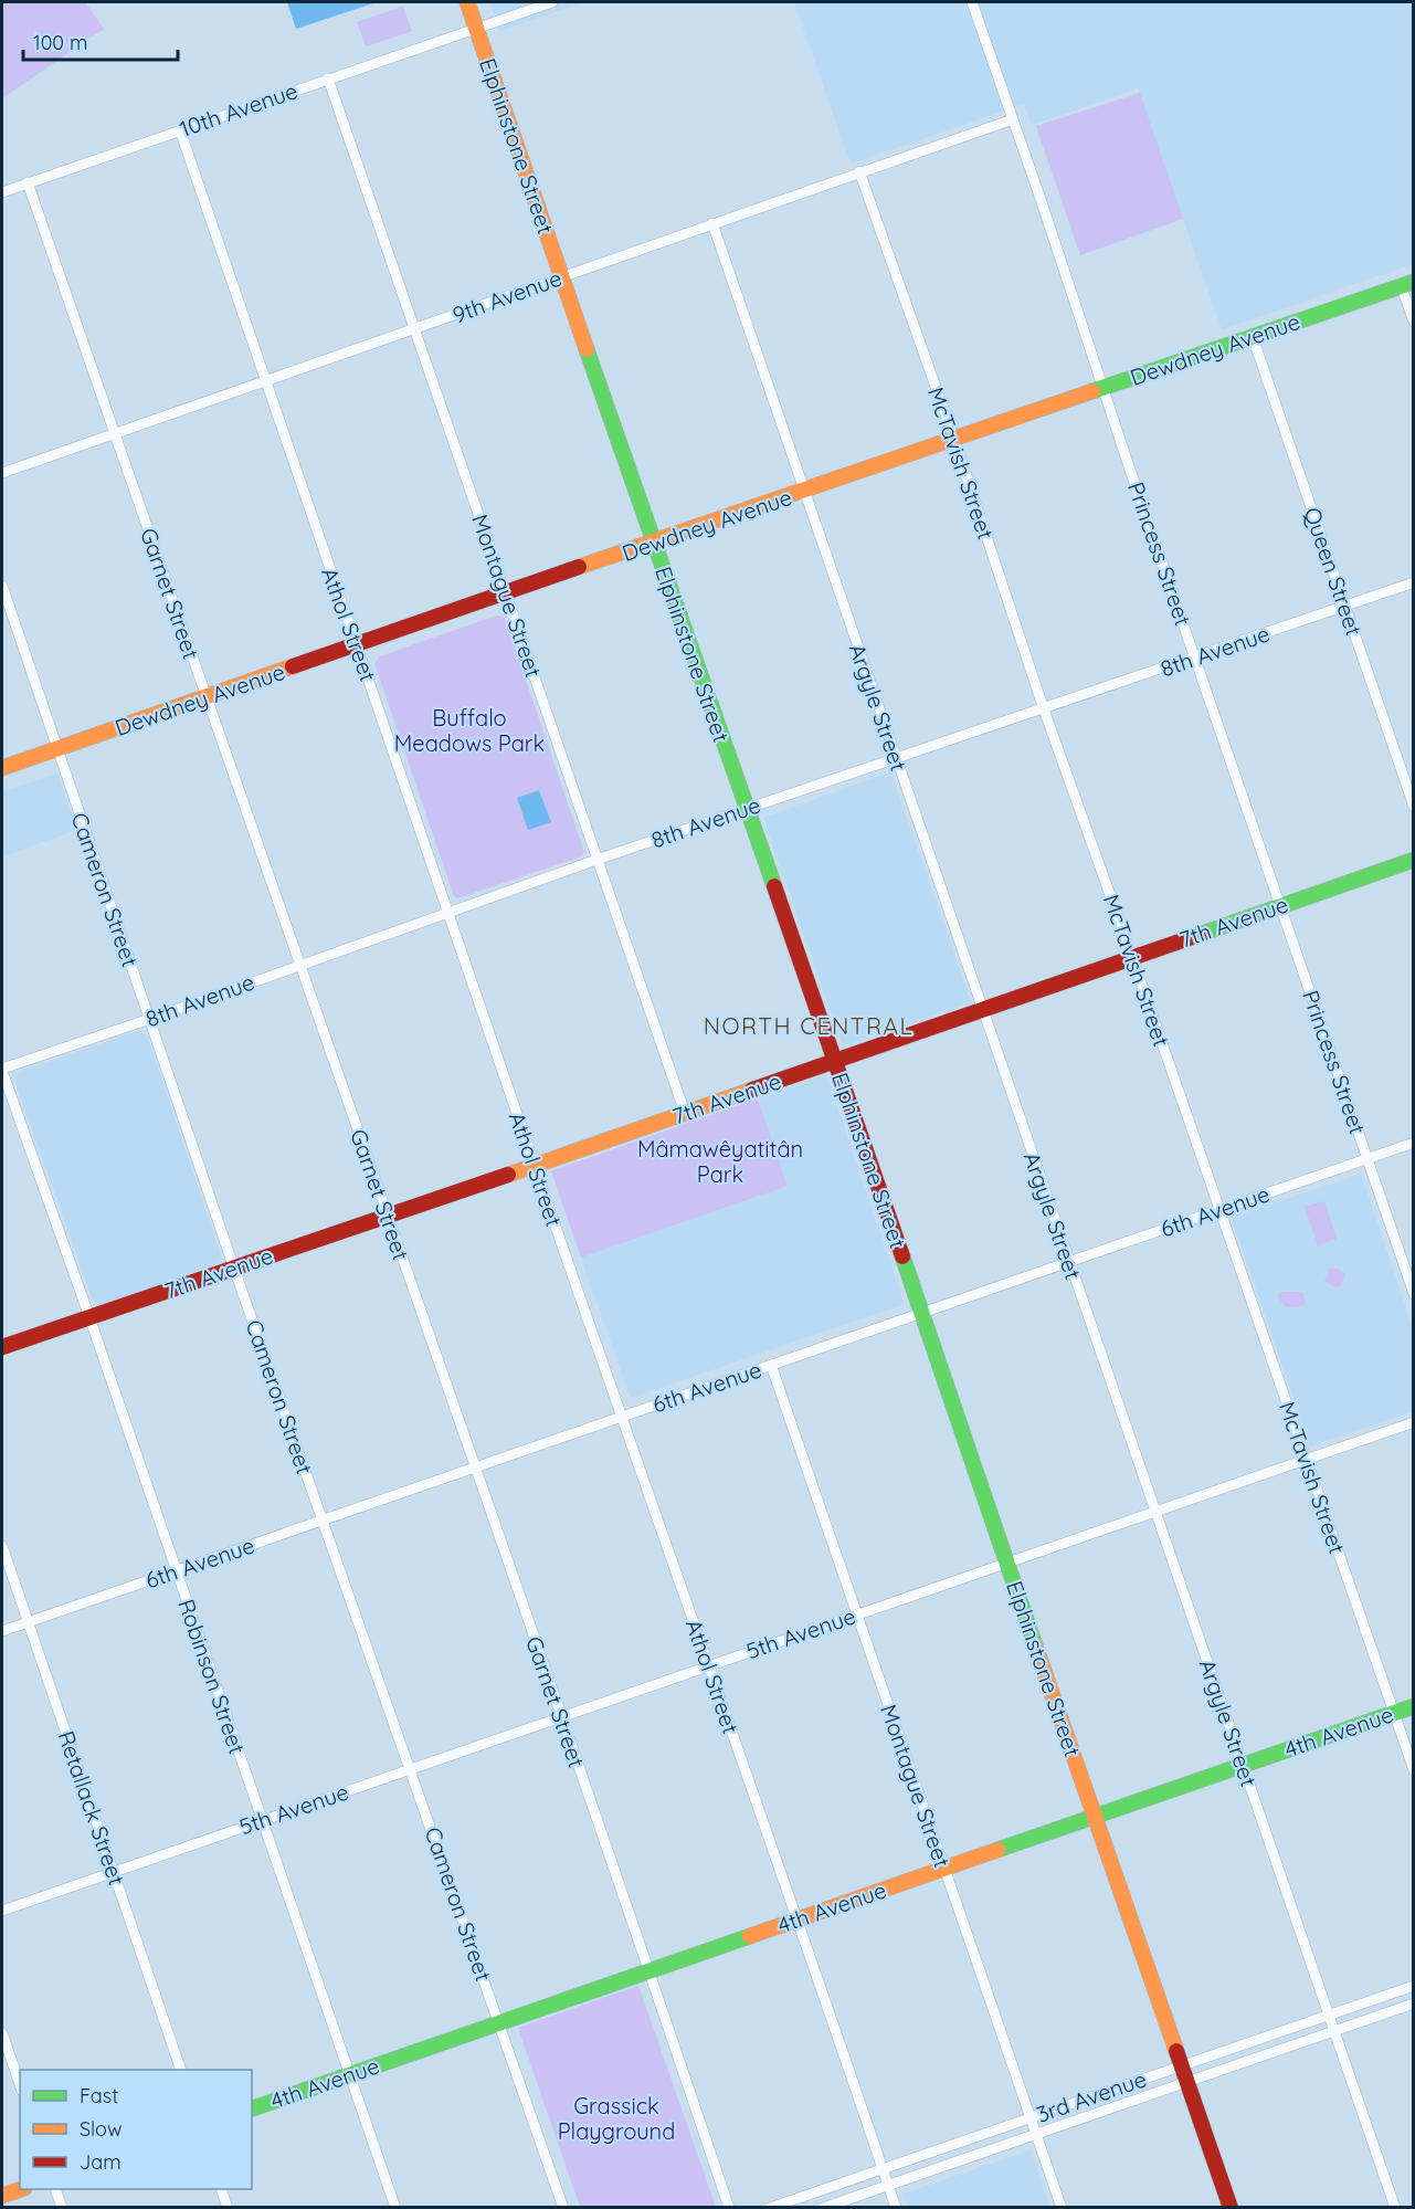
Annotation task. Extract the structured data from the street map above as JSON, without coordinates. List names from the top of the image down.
{
  "streets": {
    "street": [
      "10th Avenue",
      "Elphinstone Street",
      "9th Avenue",
      "Dewdney Avenue",
      "McTavish Street",
      "Princess Street",
      "Queen Street",
      "Garnet Street",
      "Montague Street",
      "Athol Street",
      "8th Avenue",
      "Argyle Street",
      "Cameron Street",
      "7th Avenue",
      "6th Avenue",
      "5th Avenue",
      "Robinson Street",
      "4th Avenue",
      "Retallack Street",
      "3rd Avenue"
    ]
  },
  "crossings": [
    ["10th Avenue", "Elphinstone Street"],
    ["10th Avenue", "Garnet Street"],
    ["10th Avenue", "Montague Street"],
    ["10th Avenue", "Athol Street"],
    ["Elphinstone Street", "9th Avenue"],
    ["Elphinstone Street", "Dewdney Avenue"],
    ["Elphinstone Street", "8th Avenue"],
    ["Elphinstone Street", "7th Avenue"],
    ["Elphinstone Street", "6th Avenue"],
    ["Elphinstone Street", "5th Avenue"],
    ["Elphinstone Street", "4th Avenue"],
    ["Elphinstone Street", "3rd Avenue"],
    ["9th Avenue", "McTavish Street"],
    ["9th Avenue", "Princess Street"],
    ["9th Avenue", "Garnet Street"],
    ["9th Avenue", "Montague Street"],
    ["9th Avenue", "Athol Street"],
    ["9th Avenue", "Argyle Street"],
    ["Dewdney Avenue", "McTavish Street"],
    ["Dewdney Avenue", "Princess Street"],
    ["Dewdney Avenue", "Queen Street"],
    ["Dewdney Avenue", "Garnet Street"],
    ["Dewdney Avenue", "Montague Street"],
    ["Dewdney Avenue", "Athol Street"],
    ["Dewdney Avenue", "Argyle Street"],
    ["Dewdney Avenue", "Cameron Street"],
    ["McTavish Street", "8th Avenue"],
    ["McTavish Street", "7th Avenue"],
    ["McTavish Street", "6th Avenue"],
    ["McTavish Street", "5th Avenue"],
    ["McTavish Street", "4th Avenue"],
    ["Princess Street", "8th Avenue"],
    ["Princess Street", "7th Avenue"],
    ["Princess Street", "6th Avenue"],
    ["Queen Street", "8th Avenue"],
    ["Garnet Street", "8th Avenue"],
    ["Garnet Street", "7th Avenue"],
    ["Garnet Street", "6th Avenue"],
    ["Garnet Street", "5th Avenue"],
    ["Garnet Street", "4th Avenue"],
    ["Montague Street", "8th Avenue"],
    ["Montague Street", "7th Avenue"],
    ["Montague Street", "6th Avenue"],
    ["Montague Street", "5th Avenue"],
    ["Montague Street", "4th Avenue"],
    ["Montague Street", "3rd Avenue"],
    ["Athol Street", "8th Avenue"],
    ["Athol Street", "7th Avenue"],
    ["Athol Street", "6th Avenue"],
    ["Athol Street", "5th Avenue"],
    ["Athol Street", "4th Avenue"],
    ["Athol Street", "3rd Avenue"],
    ["8th Avenue", "Argyle Street"],
    ["8th Avenue", "Cameron Street"],
    ["8th Avenue", "Robinson Street"],
    ["Argyle Street", "7th Avenue"],
    ["Argyle Street", "6th Avenue"],
    ["Argyle Street", "5th Avenue"],
    ["Argyle Street", "4th Avenue"],
    ["Argyle Street", "3rd Avenue"],
    ["Cameron Street", "7th Avenue"],
    ["Cameron Street", "6th Avenue"],
    ["Cameron Street", "5th Avenue"],
    ["Cameron Street", "4th Avenue"],
    ["7th Avenue", "Robinson Street"],
    ["6th Avenue", "Robinson Street"],
    ["6th Avenue", "Retallack Street"],
    ["5th Avenue", "Robinson Street"],
    ["5th Avenue", "Retallack Street"],
    ["Robinson Street", "4th Avenue"]
  ],
  "districts": ["NORTH CENTRAL"],
  "parks": ["Buffalo Meadows Park", "Mâmawêyatitân Park", "Grassick Playground"],
  "legend": ["Fast", "Slow", "Jam"],
  "scale_bar": "100 m"
}
